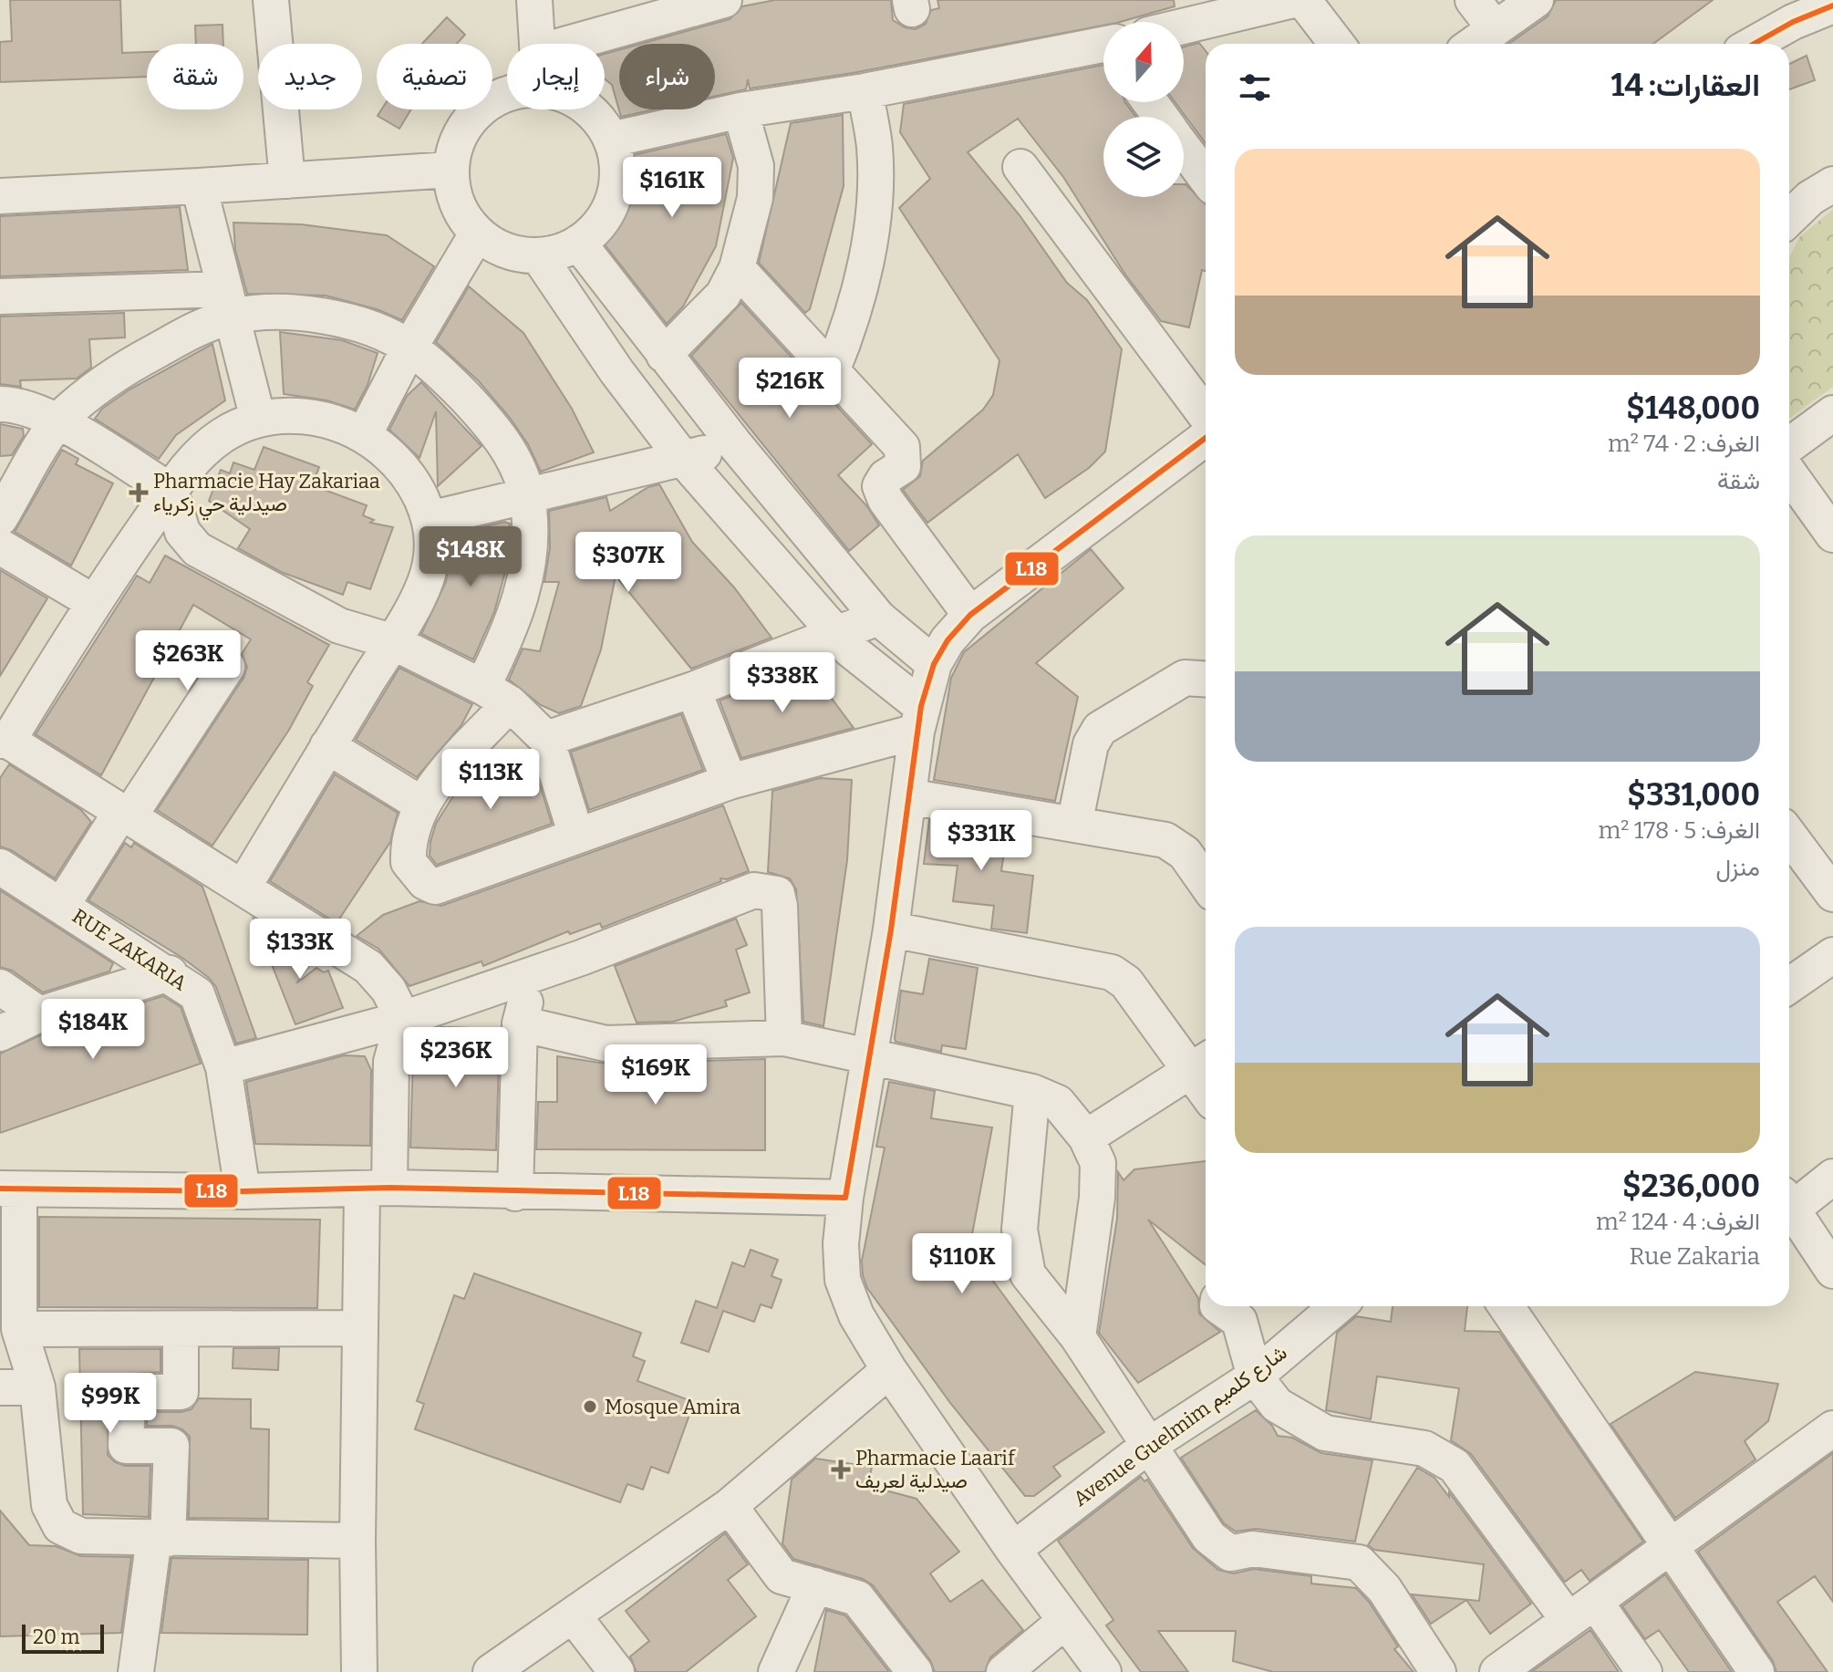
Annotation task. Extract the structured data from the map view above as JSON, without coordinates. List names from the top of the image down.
{
  "streets": {
    "street": ["RUE ZAKARIA", "Avenue Guelmim شارع كلميم"]
  },
  "places": {
    "health": ["Pharmacie Hay Zakariaa صيدلية حي زكرياء", "Pharmacie Laarif صيدلية لعريف"],
    "other": ["Mosque Amira"]
  },
  "lines": ["transit line L18"],
  "scale_bar": "20 m",
  "north": "top",
  "page": {
    "chip": [
      "شراء",
      "إيجار",
      "تصفية",
      "جديد",
      "شقة"
    ],
    "heading": "العقارات: 14",
    "list": [
      {
        "name": "$148,000",
        "note": "الغرف: 2 · 74 m² · شقة"
      },
      {
        "name": "$331,000",
        "note": "الغرف: 5 · 178 m² · منزل"
      },
      {
        "name": "$236,000",
        "note": "الغرف: 4 · 124 m² · Rue Zakaria"
      }
    ],
    "price": [
      "$161K",
      "$216K",
      "$148K",
      "$307K",
      "$263K",
      "$338K",
      "$113K",
      "$331K",
      "$133K",
      "$184K",
      "$236K",
      "$169K",
      "$110K",
      "$99K"
    ],
    "scale": "20 m"
  }
}
